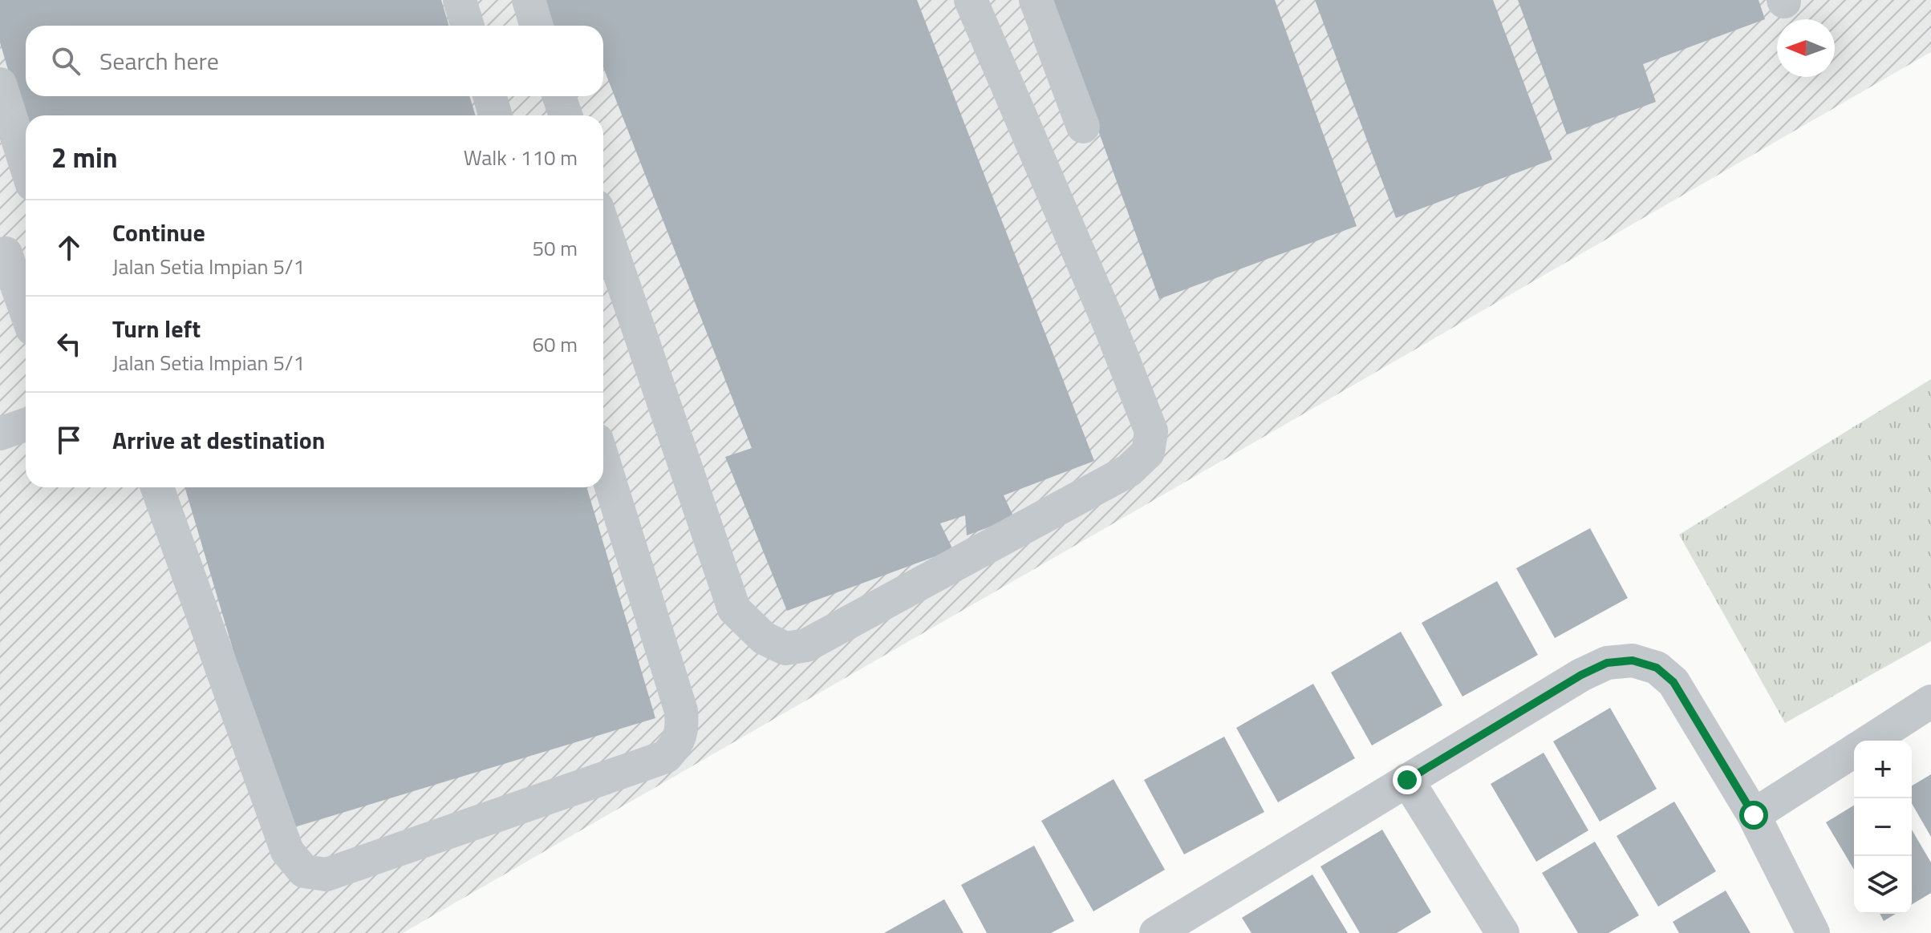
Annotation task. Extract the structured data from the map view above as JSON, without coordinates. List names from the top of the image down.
{
  "north": "left",
  "page": {
    "search": "Search here",
    "heading": ["2 min", "Walk · 110 m"],
    "list": [
      ["Continue", "Jalan Setia Impian 5/1", "50 m"],
      ["Turn left", "Jalan Setia Impian 5/1", "60 m"],
      "Arrive at destination"
    ],
    "map_buttons": ["+", "−"]
  }
}
